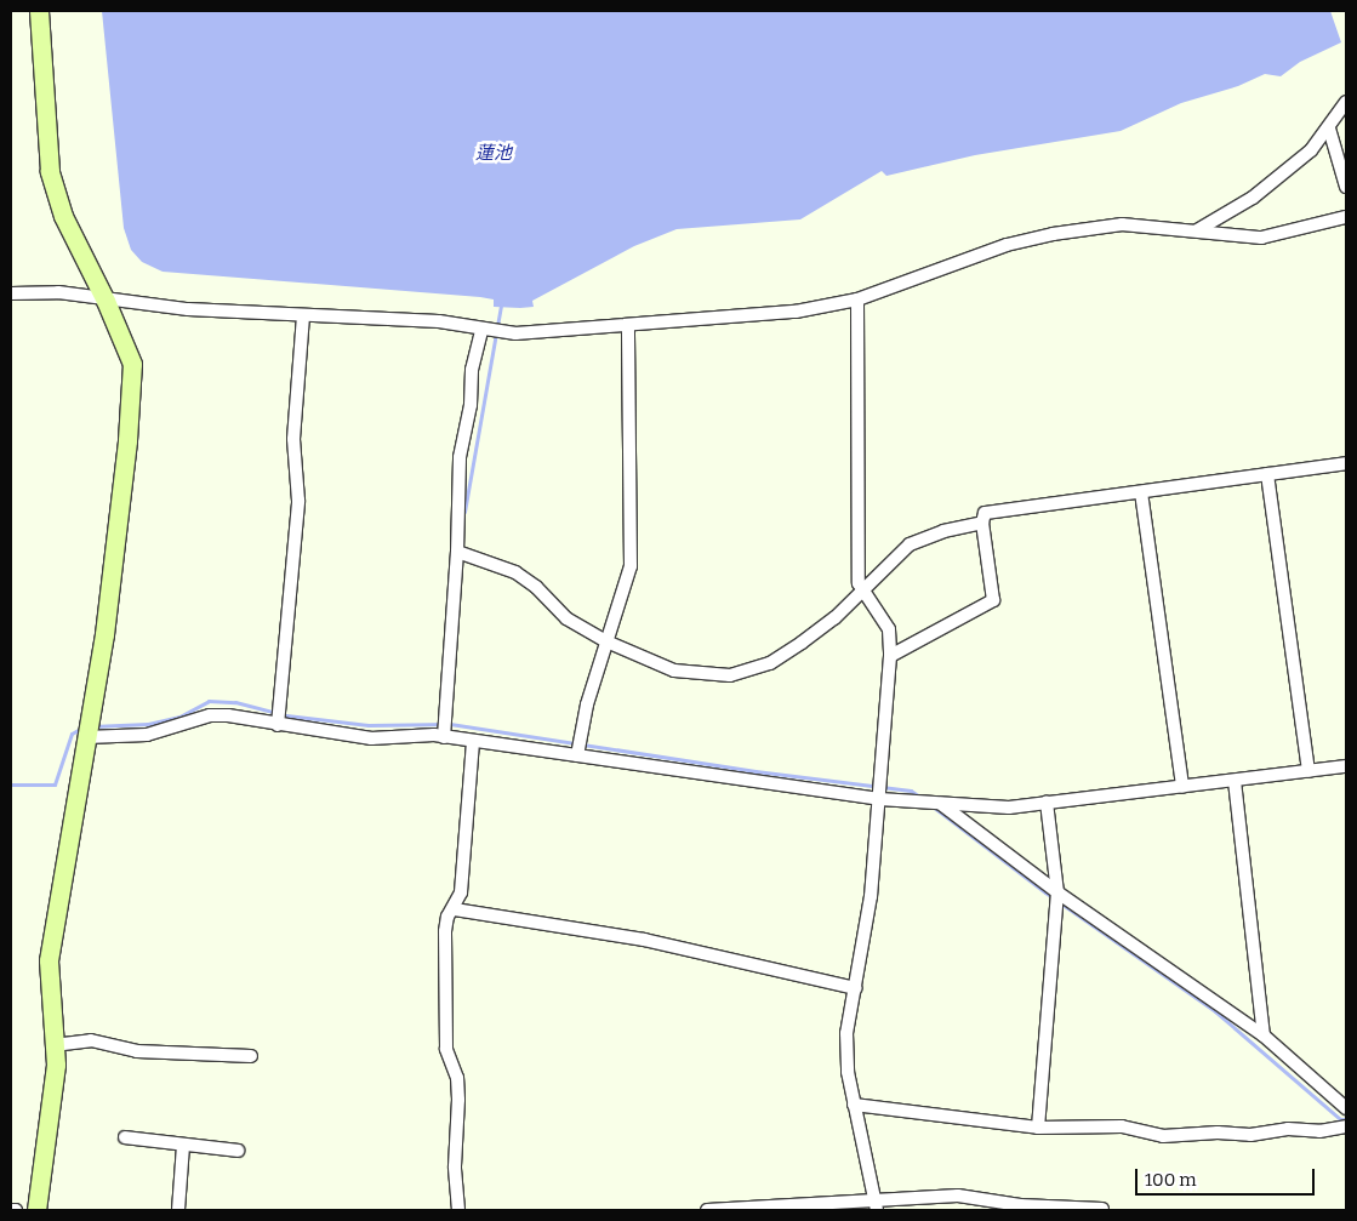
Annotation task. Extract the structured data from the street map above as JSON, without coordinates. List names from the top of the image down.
{
  "water": ["蓮池"],
  "scale_bar": "100 m"
}
